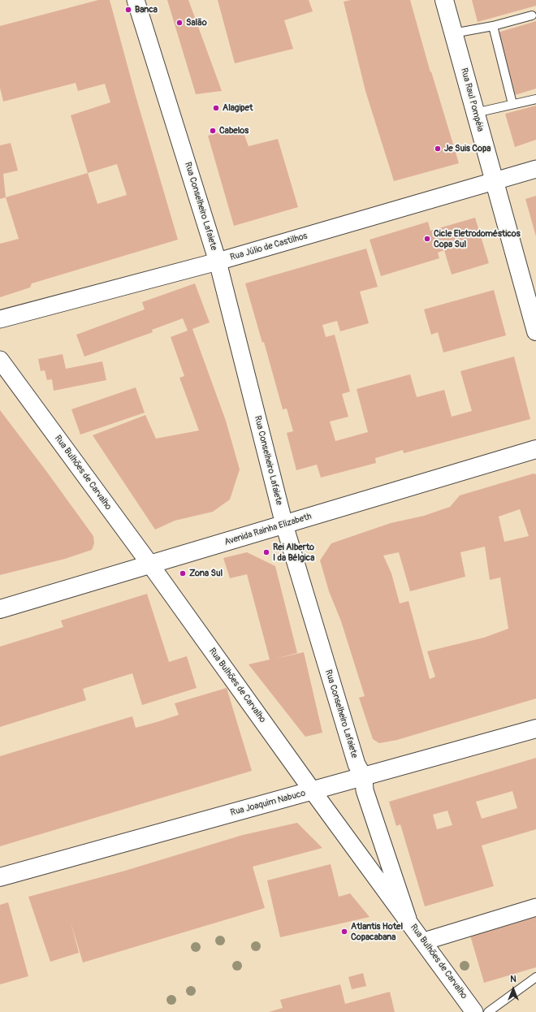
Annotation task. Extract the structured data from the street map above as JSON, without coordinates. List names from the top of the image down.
{
  "streets": {
    "main road": ["Rua Raul Pompéia", "Avenida Rainha Elizabeth", "Rua Joaquim Nabuco"],
    "street": ["Rua Conselheiro Lafaiete", "Rua Júlio de Castilhos", "Rua Bulhões de Carvalho"]
  },
  "crossings": [
    ["Rua Raul Pompéia", "Rua Júlio de Castilhos"],
    ["Rua Conselheiro Lafaiete", "Rua Júlio de Castilhos"],
    ["Rua Conselheiro Lafaiete", "Rua Bulhões de Carvalho"],
    ["Rua Conselheiro Lafaiete", "Avenida Rainha Elizabeth"],
    ["Rua Conselheiro Lafaiete", "Rua Joaquim Nabuco"],
    ["Rua Bulhões de Carvalho", "Avenida Rainha Elizabeth"],
    ["Rua Bulhões de Carvalho", "Rua Joaquim Nabuco"]
  ],
  "places": [
    "Banca",
    "Salão",
    "Alagipet",
    "Cabelos",
    "Je Suis Copa",
    "Cicle Eletrodomésticos Copa Sul",
    "Rei Alberto I da Bélgica",
    "Zona Sul",
    "Atlantis Hotel Copacabana"
  ],
  "north": "top"
}
